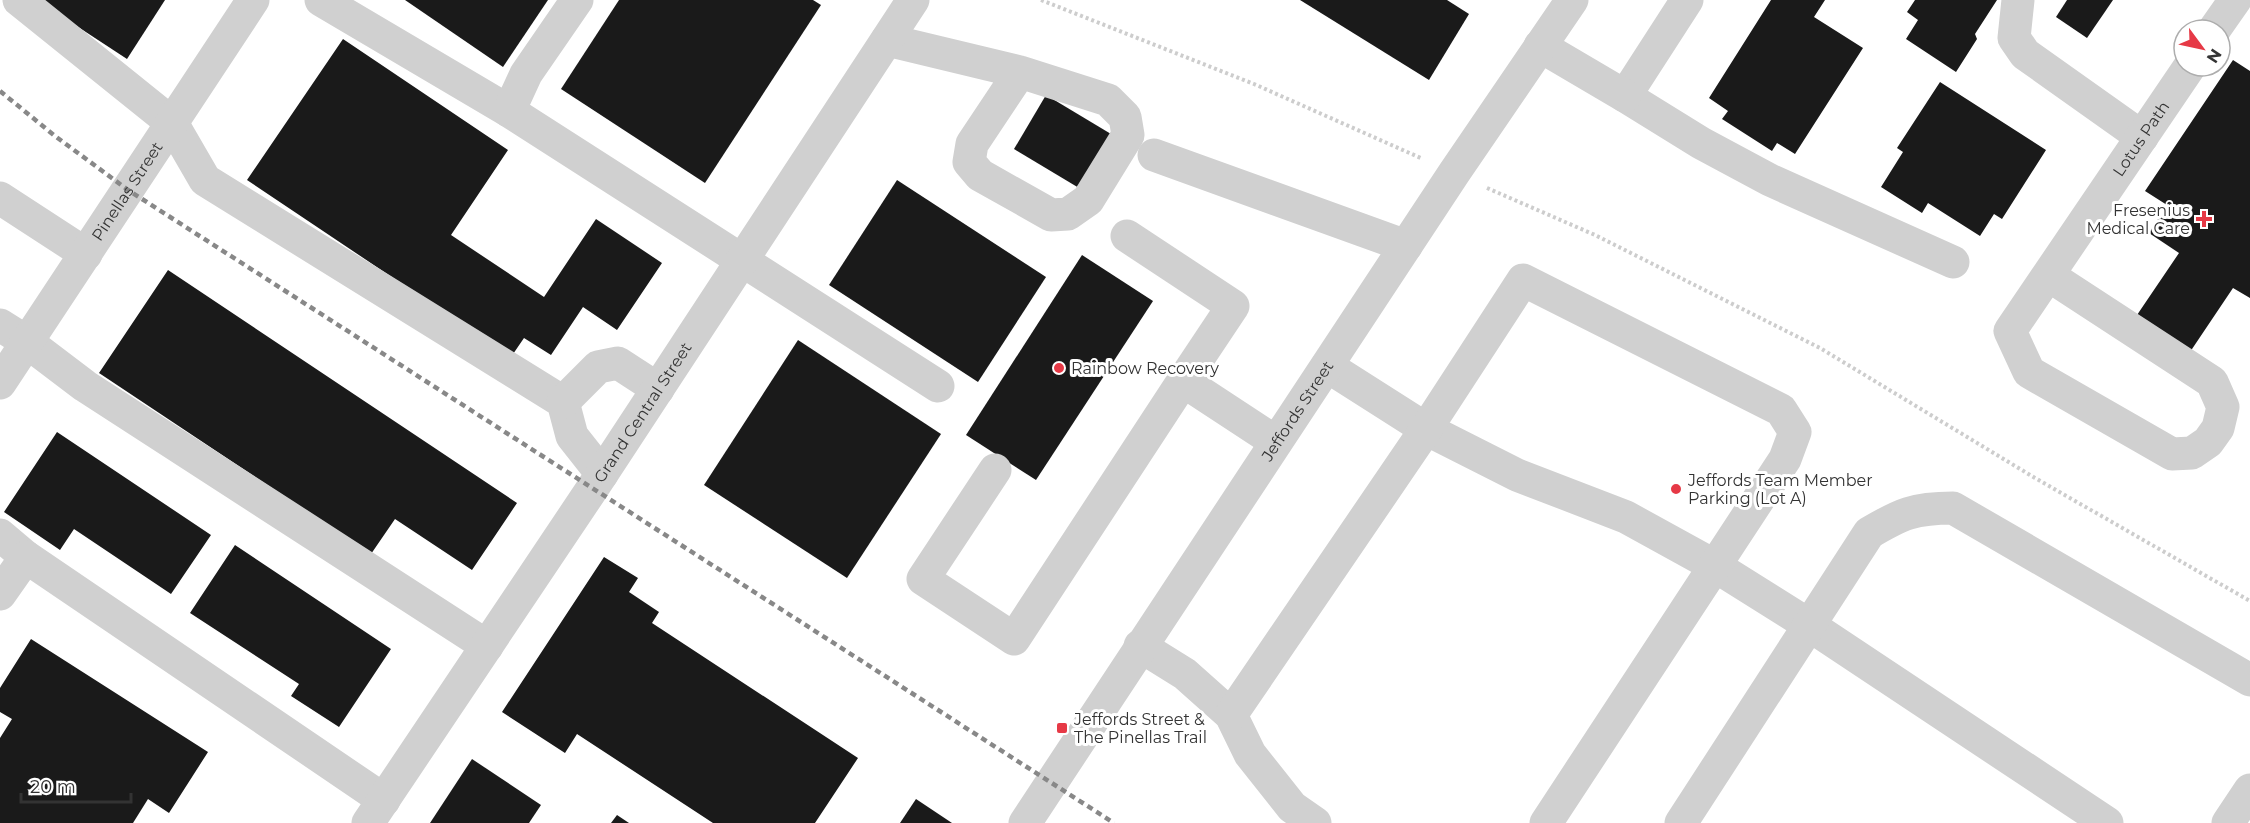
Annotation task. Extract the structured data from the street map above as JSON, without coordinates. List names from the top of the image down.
{
  "streets": {
    "street": [
      "Lotus Path",
      "Pinellas Street",
      "Jeffords Street",
      "Grand Central Street"
    ]
  },
  "places": {
    "health": ["Fresenius Medical Care"],
    "other": ["Rainbow Recovery", "Jeffords Team Member Parking (Lot A)"],
    "transit": ["Jeffords Street & The Pinellas Trail"]
  },
  "scale_bar": "20 m",
  "north": "bottom right"
}
